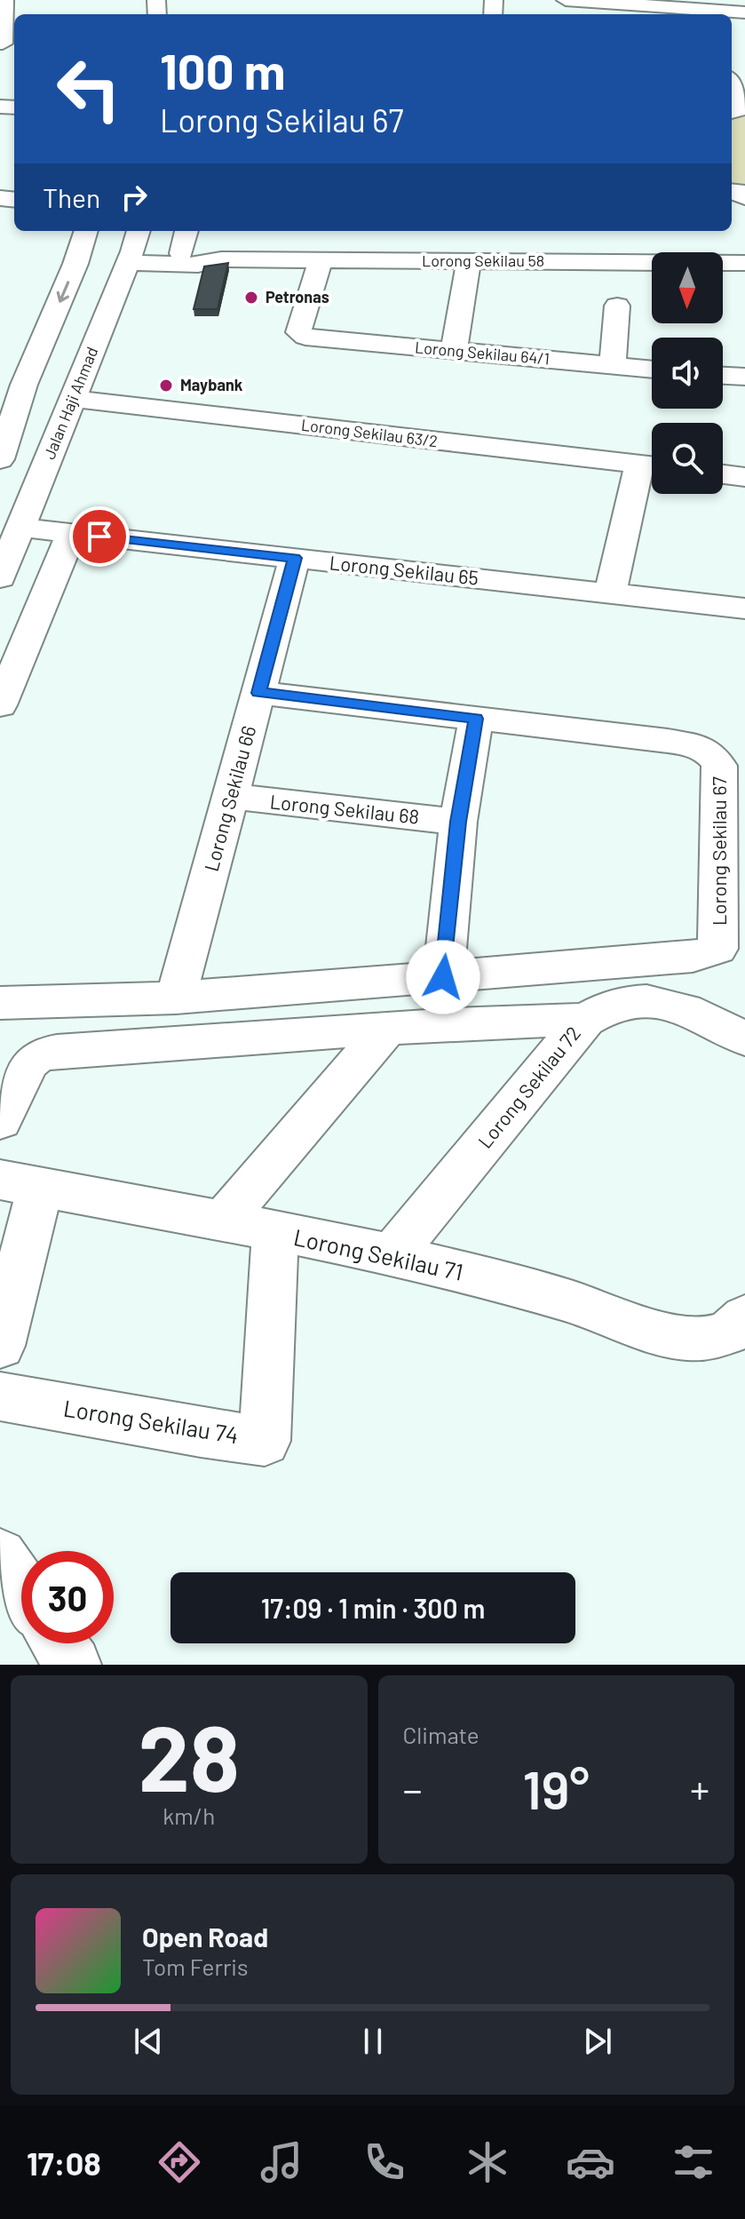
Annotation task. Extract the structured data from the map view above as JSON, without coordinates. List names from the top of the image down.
{
  "streets": {
    "street": [
      "Lorong Sekilau 58",
      "Lorong Sekilau 64/1",
      "Jalan Haji Ahmad",
      "Lorong Sekilau 63/2",
      "Lorong Sekilau 65",
      "Lorong Sekilau 66",
      "Lorong Sekilau 68",
      "Lorong Sekilau 67",
      "Lorong Sekilau 72",
      "Lorong Sekilau 71",
      "Lorong Sekilau 74"
    ]
  },
  "crossings": [
    ["Lorong Sekilau 58", "Lorong Sekilau 64/1"],
    ["Lorong Sekilau 58", "Jalan Haji Ahmad"],
    ["Jalan Haji Ahmad", "Lorong Sekilau 63/2"],
    ["Jalan Haji Ahmad", "Lorong Sekilau 65"],
    ["Lorong Sekilau 65", "Lorong Sekilau 66"],
    ["Lorong Sekilau 66", "Lorong Sekilau 68"],
    ["Lorong Sekilau 66", "Lorong Sekilau 67"],
    ["Lorong Sekilau 72", "Lorong Sekilau 71"],
    ["Lorong Sekilau 71", "Lorong Sekilau 74"]
  ],
  "places": ["Petronas", "Maybank"],
  "north": "bottom",
  "page": {
    "turn": ["100 m", "Lorong Sekilau 67"],
    "then": "Then",
    "limit": "30",
    "trip": "17:09 · 1 min · 300 m",
    "tile": [
      ["28", "km/h"],
      "Climate"
    ],
    "heat": ["−", "19°", "+"],
    "song": ["Open Road", "Tom Ferris"],
    "tabs": "17:08"
  }
}
